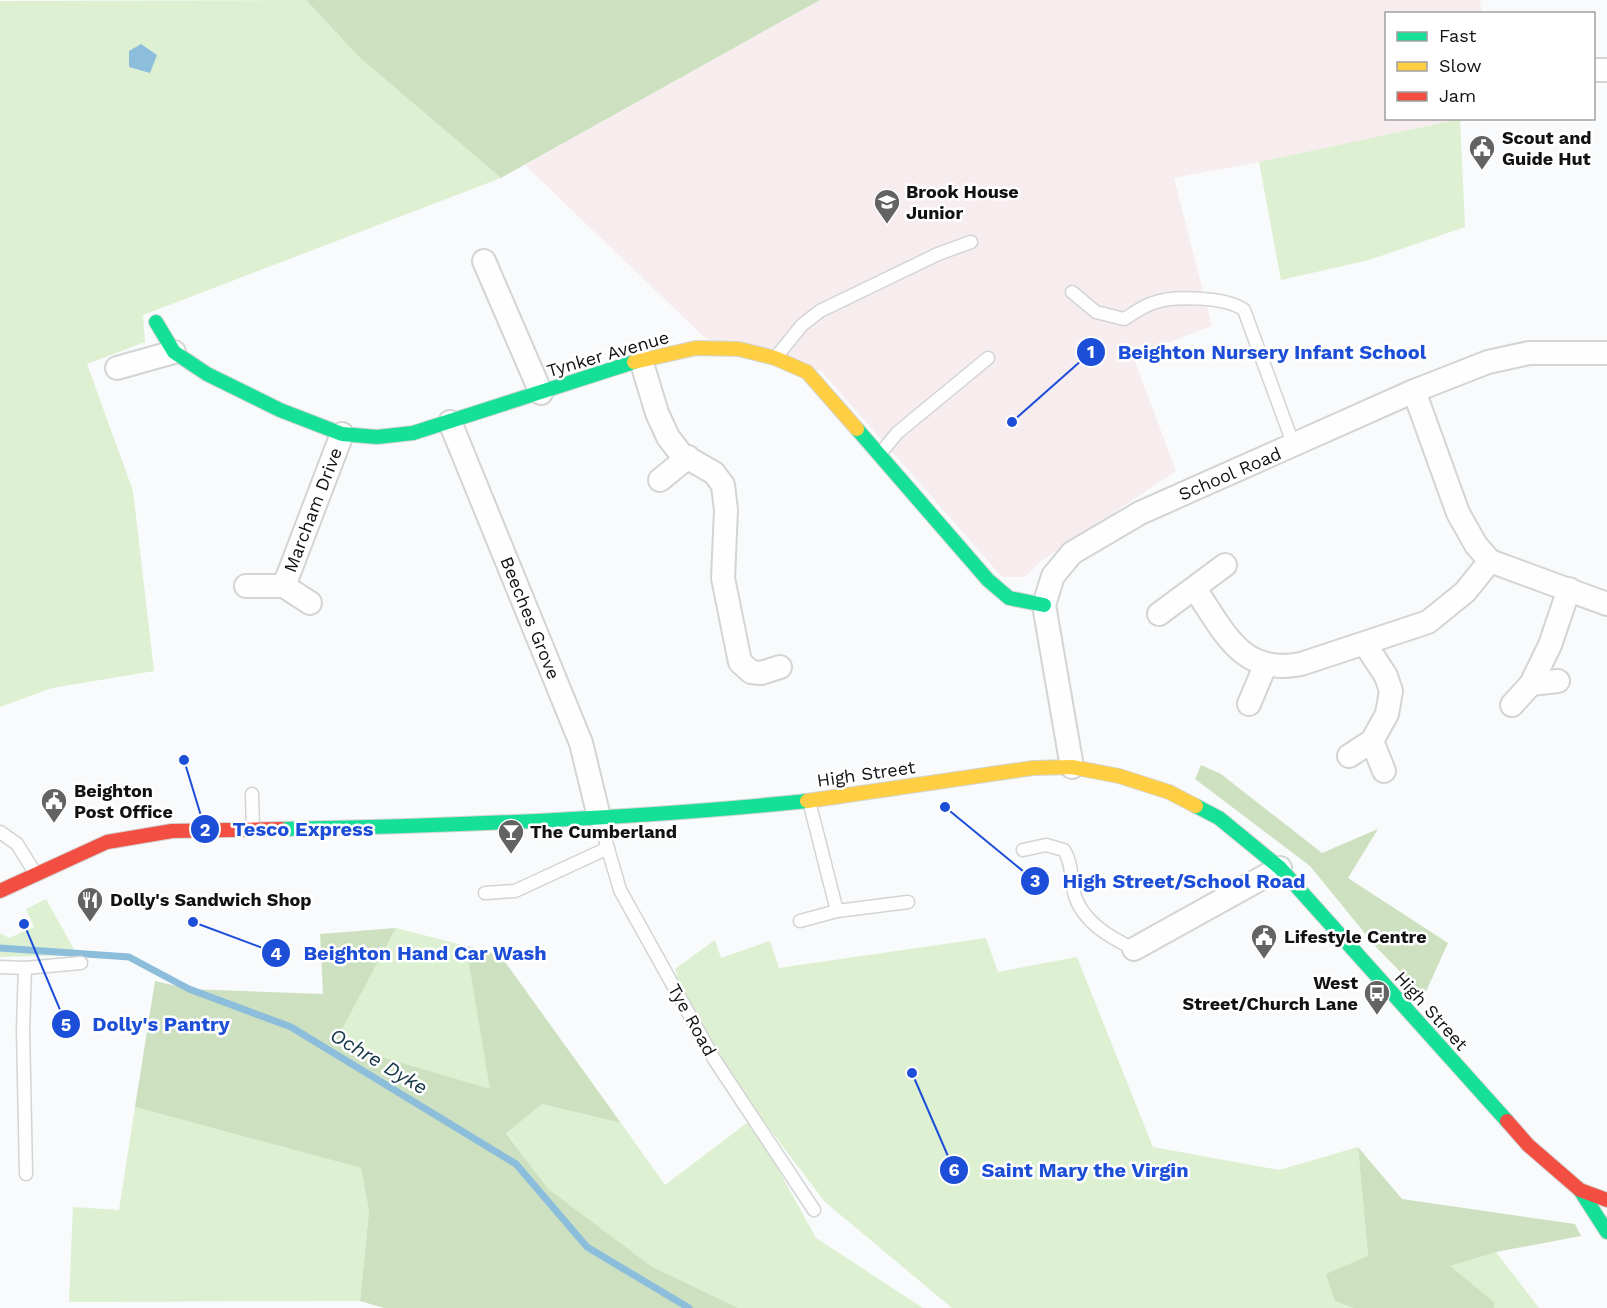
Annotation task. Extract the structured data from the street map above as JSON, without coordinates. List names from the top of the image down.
{
  "streets": {
    "street": [
      "Tynker Avenue",
      "School Road",
      "Marcham Drive",
      "Beeches Grove",
      "High Street"
    ],
    "lane": ["Tye Road"]
  },
  "crossings": [
    ["Tynker Avenue", "School Road"],
    ["Tynker Avenue", "Marcham Drive"],
    ["Tynker Avenue", "Beeches Grove"],
    ["School Road", "High Street"],
    ["Beeches Grove", "High Street"],
    ["Beeches Grove", "Tye Road"],
    ["High Street", "Tye Road"]
  ],
  "water": ["Ochre Dyke"],
  "places": {
    "public building": ["Scout and Guide Hut", "Beighton Post Office", "Lifestyle Centre"],
    "school or university": ["Brook House Junior"],
    "other": [
      "Beighton Nursery Infant School",
      "Tesco Express",
      "High Street/School Road",
      "Beighton Hand Car Wash",
      "Dolly's Pantry",
      "Saint Mary the Virgin"
    ],
    "bar": ["The Cumberland"],
    "restaurant": ["Dolly's Sandwich Shop"],
    "bus stop": ["West Street/Church Lane"]
  },
  "legend": ["Fast", "Slow", "Jam"]
}
